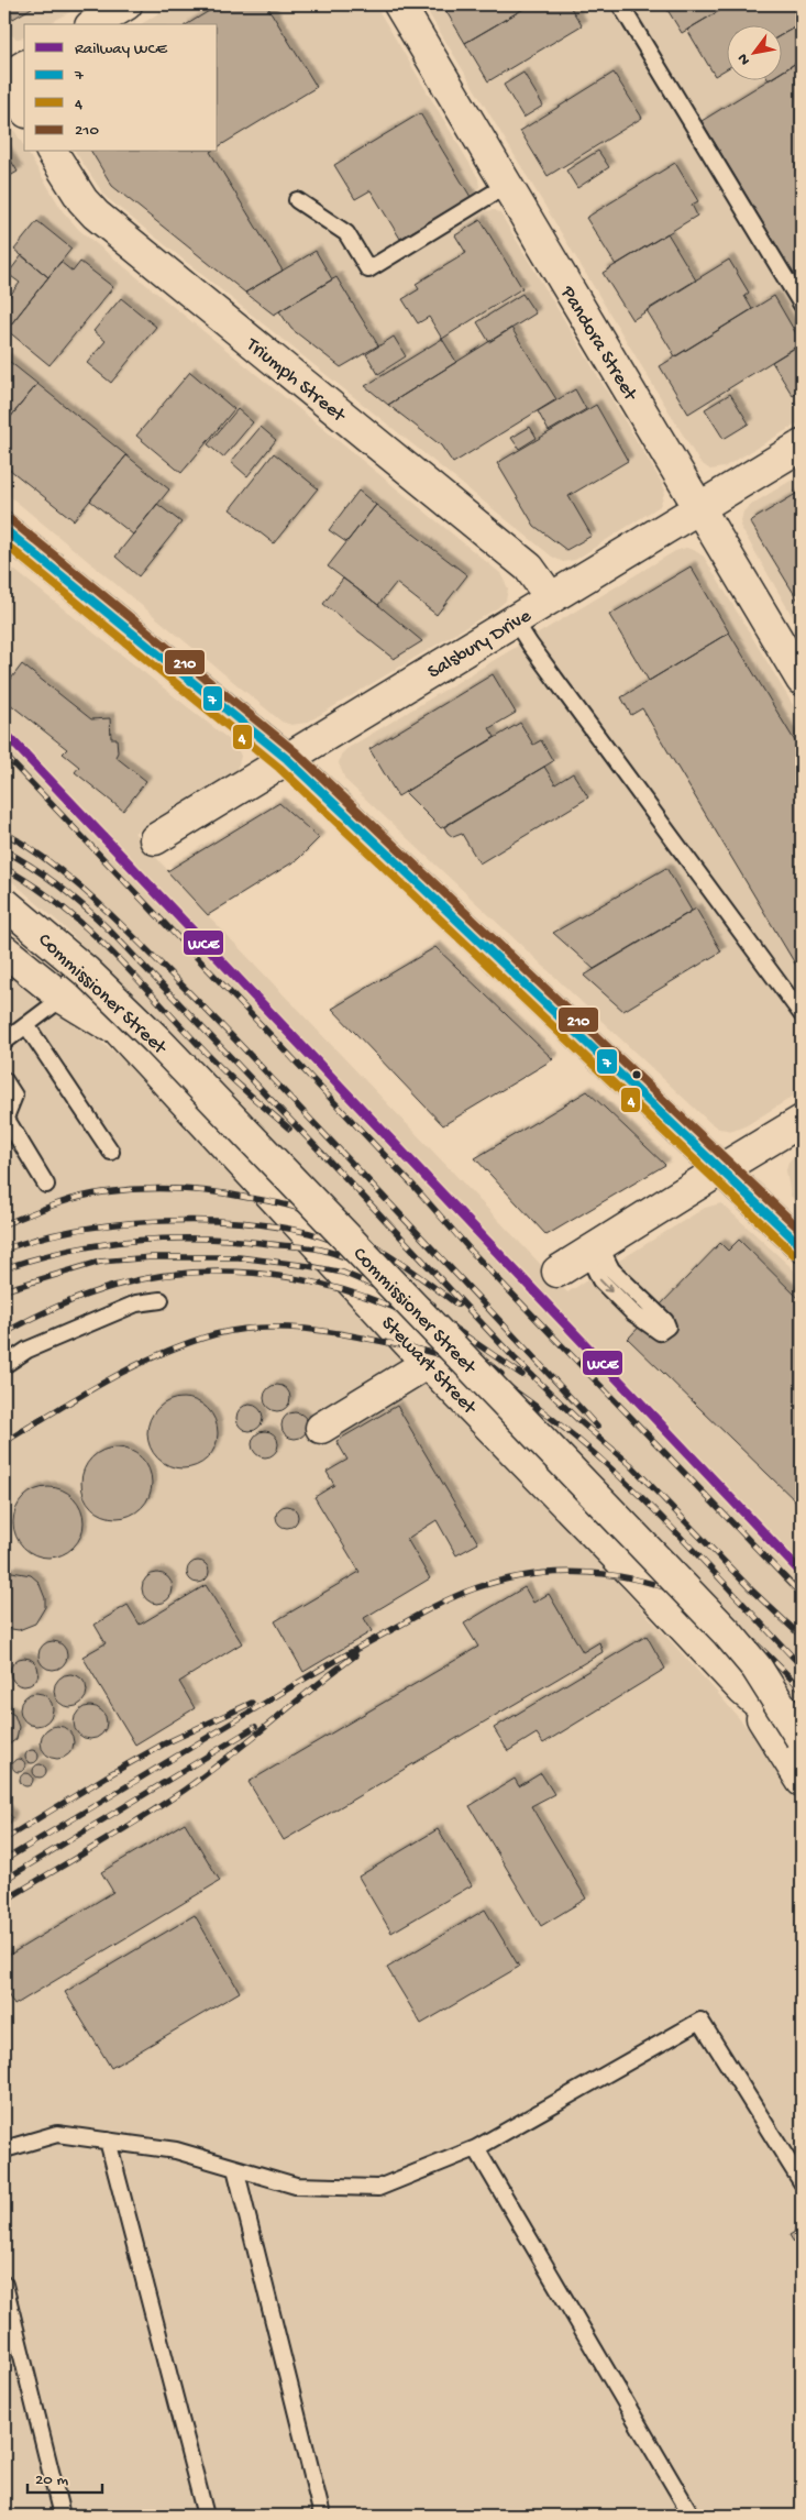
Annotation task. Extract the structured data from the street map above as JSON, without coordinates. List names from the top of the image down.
{
  "streets": {
    "street": [
      "Pandora Street",
      "Triumph Street",
      "Salsbury Drive",
      "Commissioner Street",
      "Stewart Street"
    ]
  },
  "crossings": [
    ["Pandora Street", "Salsbury Drive"],
    ["Triumph Street", "Salsbury Drive"],
    ["Commissioner Street", "Stewart Street"]
  ],
  "lines": [
    "transit line 210",
    "transit line 7",
    "transit line 4",
    "rail line WCE"
  ],
  "legend": [
    "Railway WCE",
    "7",
    "4",
    "210"
  ],
  "scale_bar": "20 m",
  "north": "bottom left"
}
